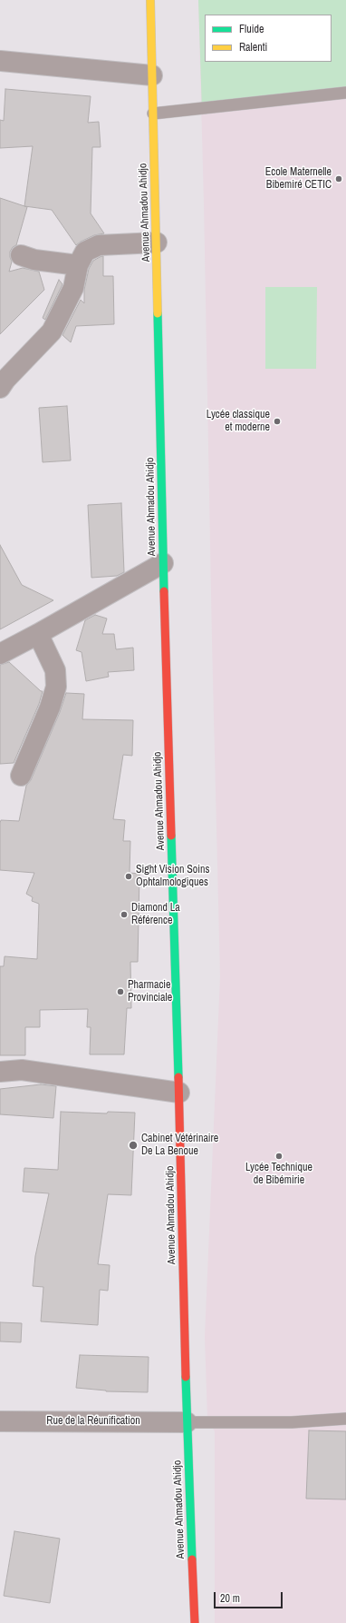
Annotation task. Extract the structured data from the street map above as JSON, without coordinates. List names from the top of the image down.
{
  "streets": {
    "main road": ["Avenue Ahmadou Ahidjo"],
    "street": ["Rue de la Réunification"]
  },
  "crossings": [
    ["Avenue Ahmadou Ahidjo", "Rue de la Réunification"]
  ],
  "places": [
    "Ecole Maternelle Bibemiré CETIC",
    "Lycée classique et moderne",
    "Sight Vision Soins Ophtalmologiques",
    "Diamond La Référence",
    "Pharmacie Provinciale",
    "Cabinet Vétérinaire De La Benoue",
    "Lycée Technique de Bibémirie"
  ],
  "legend": ["Fluide", "Ralenti"],
  "scale_bar": "20 m"
}
